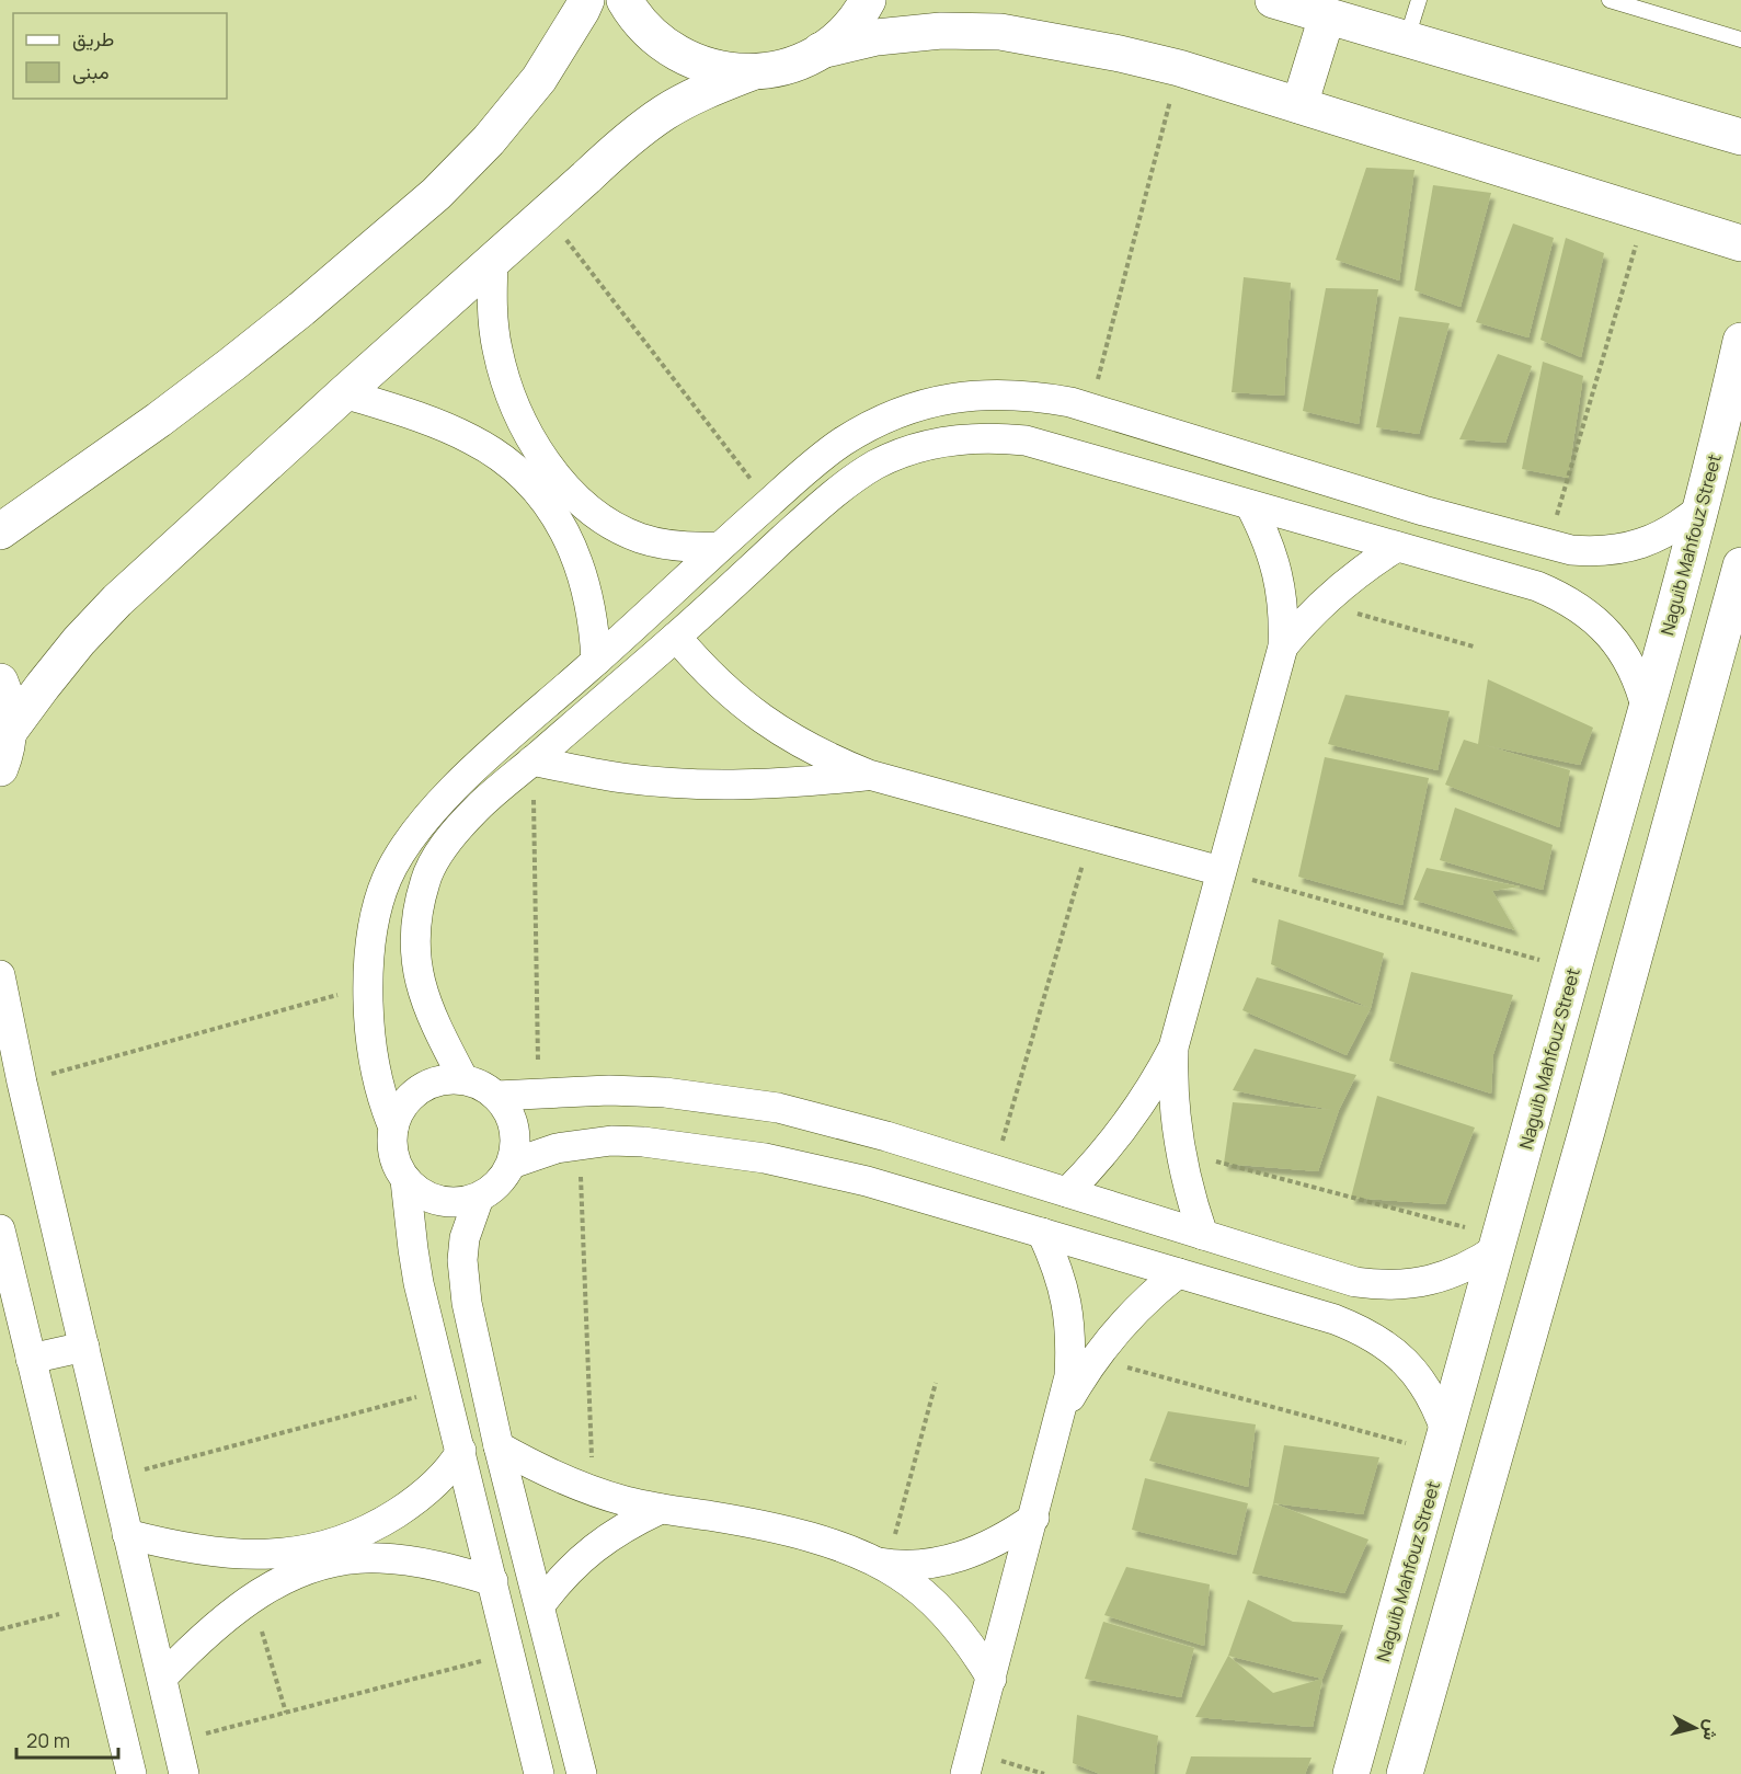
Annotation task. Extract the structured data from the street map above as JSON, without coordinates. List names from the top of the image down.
{
  "streets": {
    "street": ["Naguib Mahfouz Street"]
  },
  "legend": ["طريق", "مبنى"],
  "scale_bar": "20 m",
  "north": "right"
}
